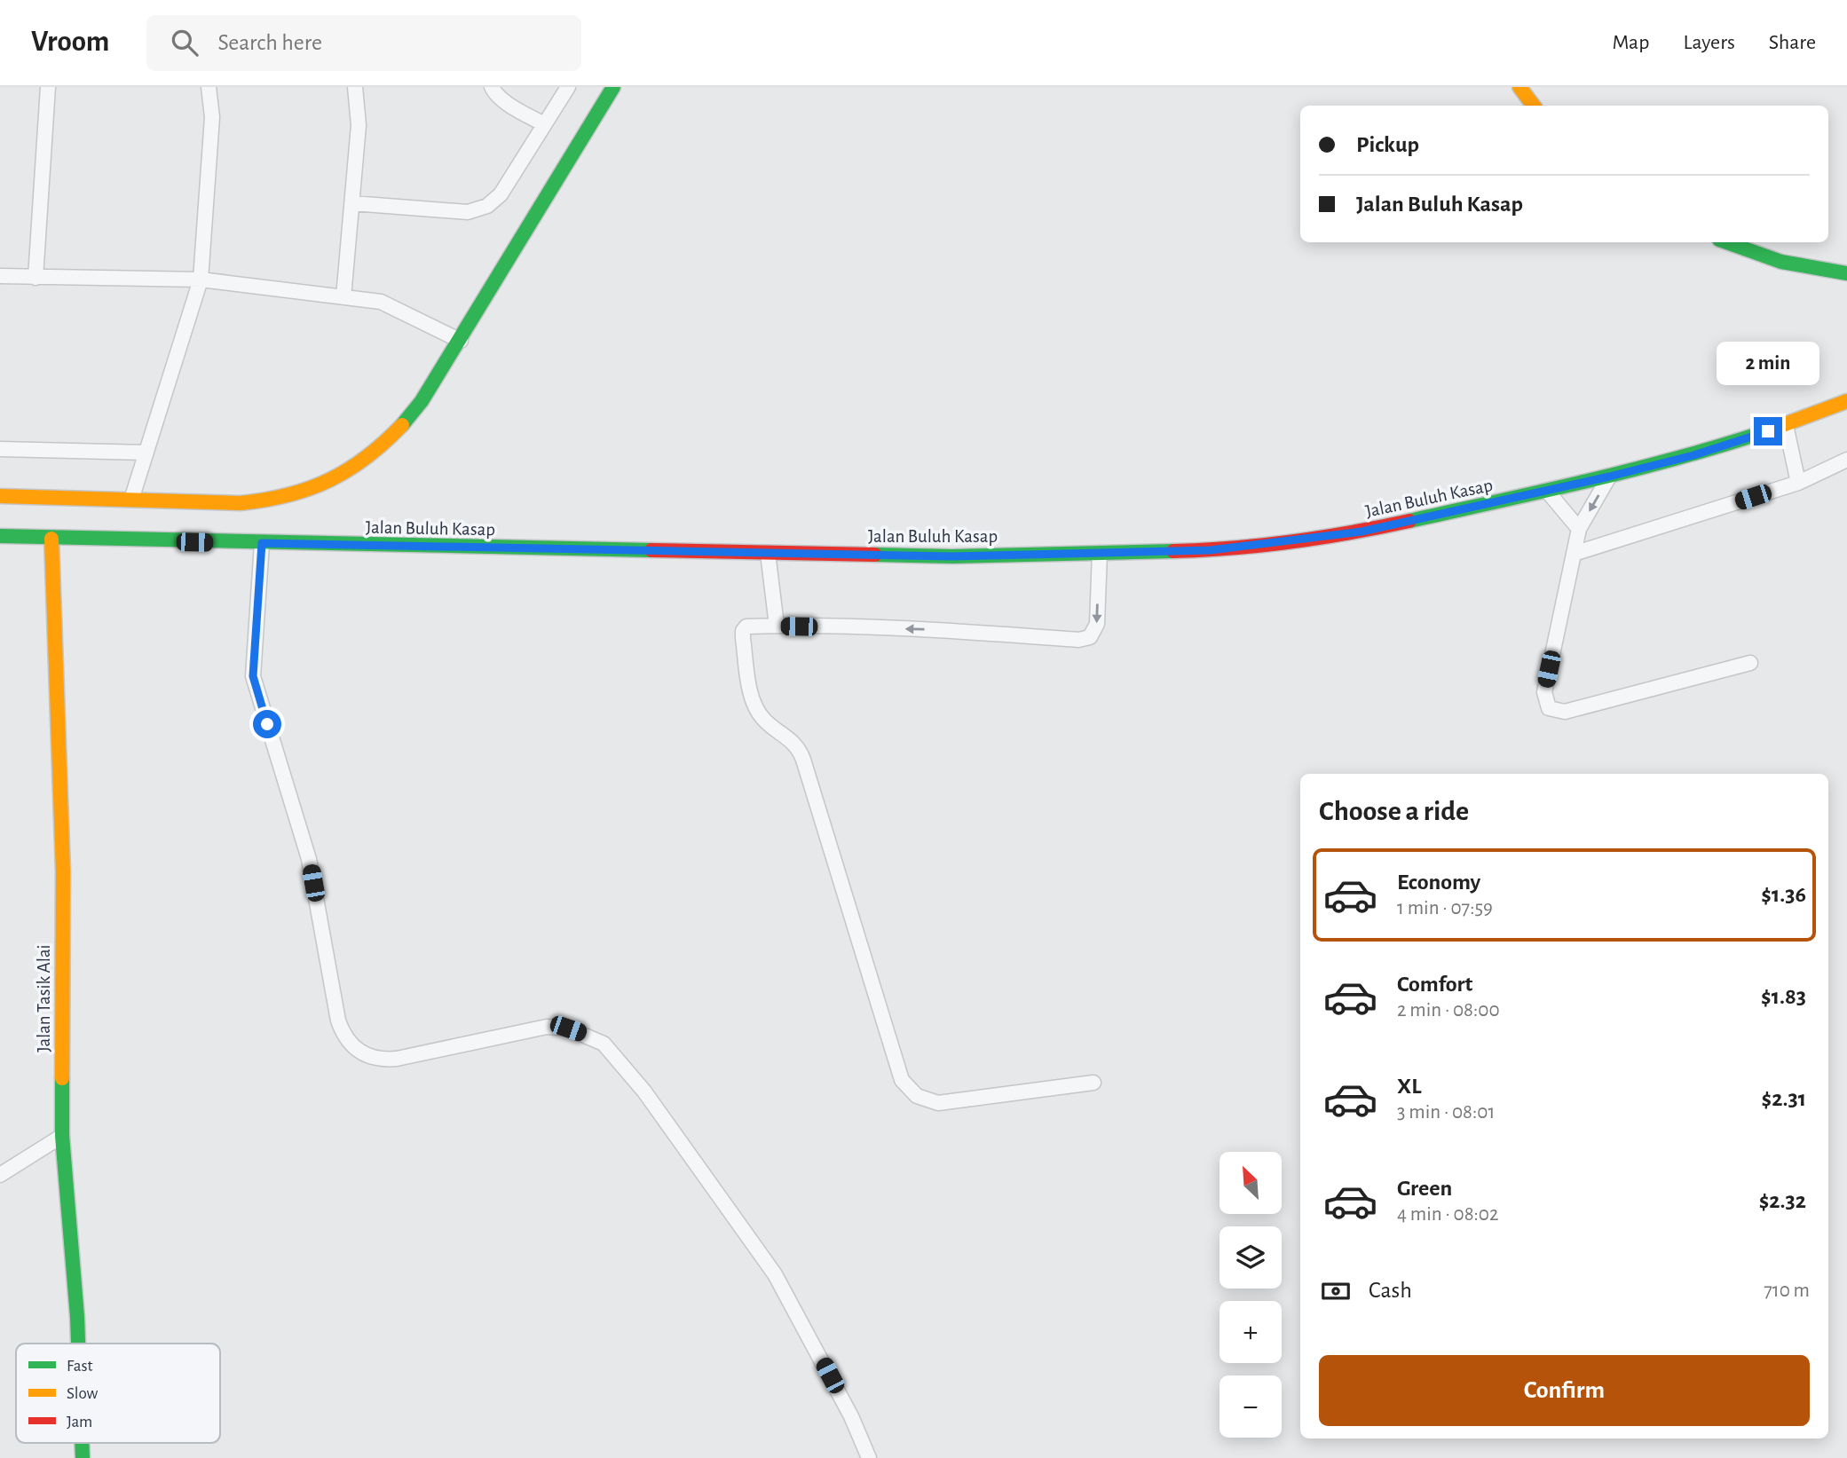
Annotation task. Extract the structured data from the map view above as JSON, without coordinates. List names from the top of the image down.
{
  "streets": {
    "main road": ["Jalan Buluh Kasap", "Jalan Tasik Alai"]
  },
  "crossings": [
    ["Jalan Buluh Kasap", "Jalan Tasik Alai"]
  ],
  "legend": ["Fast", "Slow", "Jam"],
  "north": "top left",
  "page": {
    "header": "Vroom",
    "search": "Search here",
    "nav": ["Map", "Layers", "Share"],
    "banner": ["Pickup", "Jalan Buluh Kasap"],
    "bubble": "2 min",
    "heading": "Choose a ride",
    "list": [
      {
        "name": "Economy",
        "note": "1 min · 07:59",
        "value": "$1.36"
      },
      {
        "name": "Comfort",
        "note": "2 min · 08:00",
        "value": "$1.83"
      },
      {
        "name": "XL",
        "note": "3 min · 08:01",
        "value": "$2.31"
      },
      {
        "name": "Green",
        "note": "4 min · 08:02",
        "value": "$2.32"
      }
    ],
    "map_buttons": ["+", "−"],
    "pay": ["Cash", "710 m"],
    "buttons": "Confirm"
  }
}
